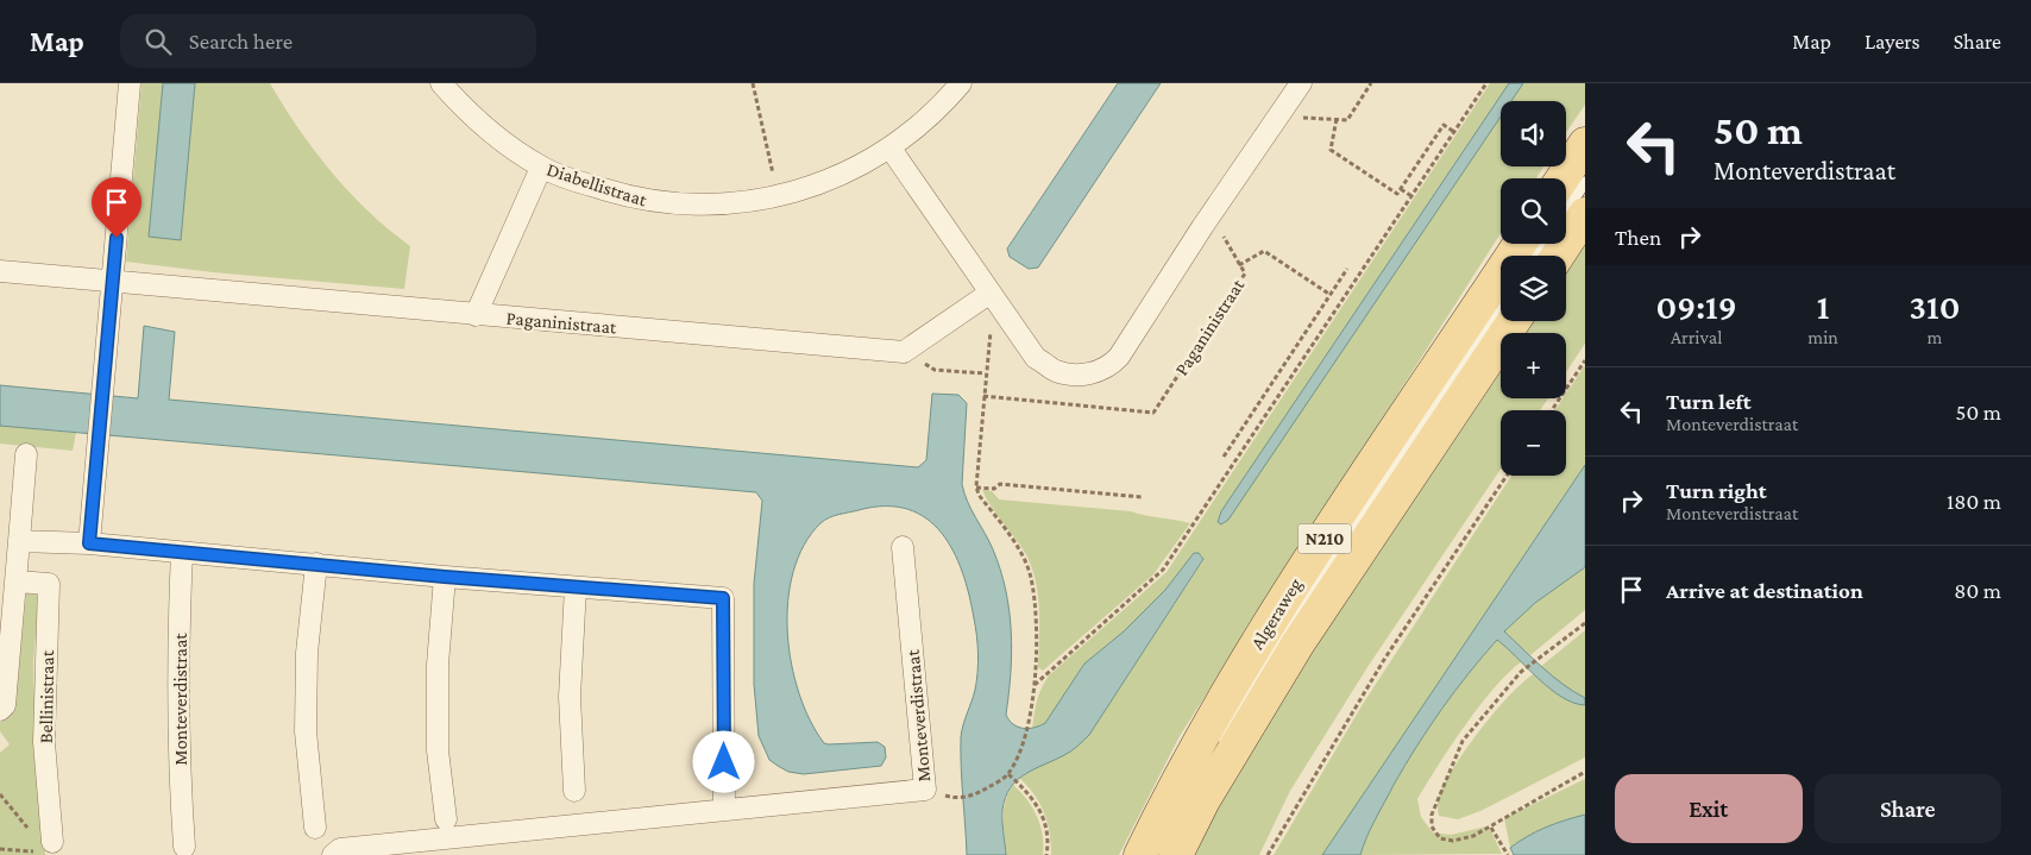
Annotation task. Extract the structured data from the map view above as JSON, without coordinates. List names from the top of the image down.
{
  "streets": {
    "main road": ["N210", "Algeraweg"],
    "street": [
      "Diabellistraat",
      "Paganinistraat",
      "Bellinistraat",
      "Monteverdistraat"
    ]
  },
  "page": {
    "header": "Map",
    "search": "Search here",
    "nav": ["Map", "Layers", "Share"],
    "turn": ["50 m", "Monteverdistraat"],
    "map_buttons": ["+", "−"],
    "then": "Then",
    "eta": [
      "09:19",
      "Arrival",
      "1",
      "min",
      "310",
      "m"
    ],
    "list": [
      {
        "name": "Turn left",
        "note": "Monteverdistraat",
        "value": "50 m"
      },
      {
        "name": "Turn right",
        "note": "Monteverdistraat",
        "value": "180 m"
      },
      {
        "name": "Arrive at destination",
        "value": "80 m"
      }
    ],
    "buttons": ["Exit", "Share"]
  }
}
